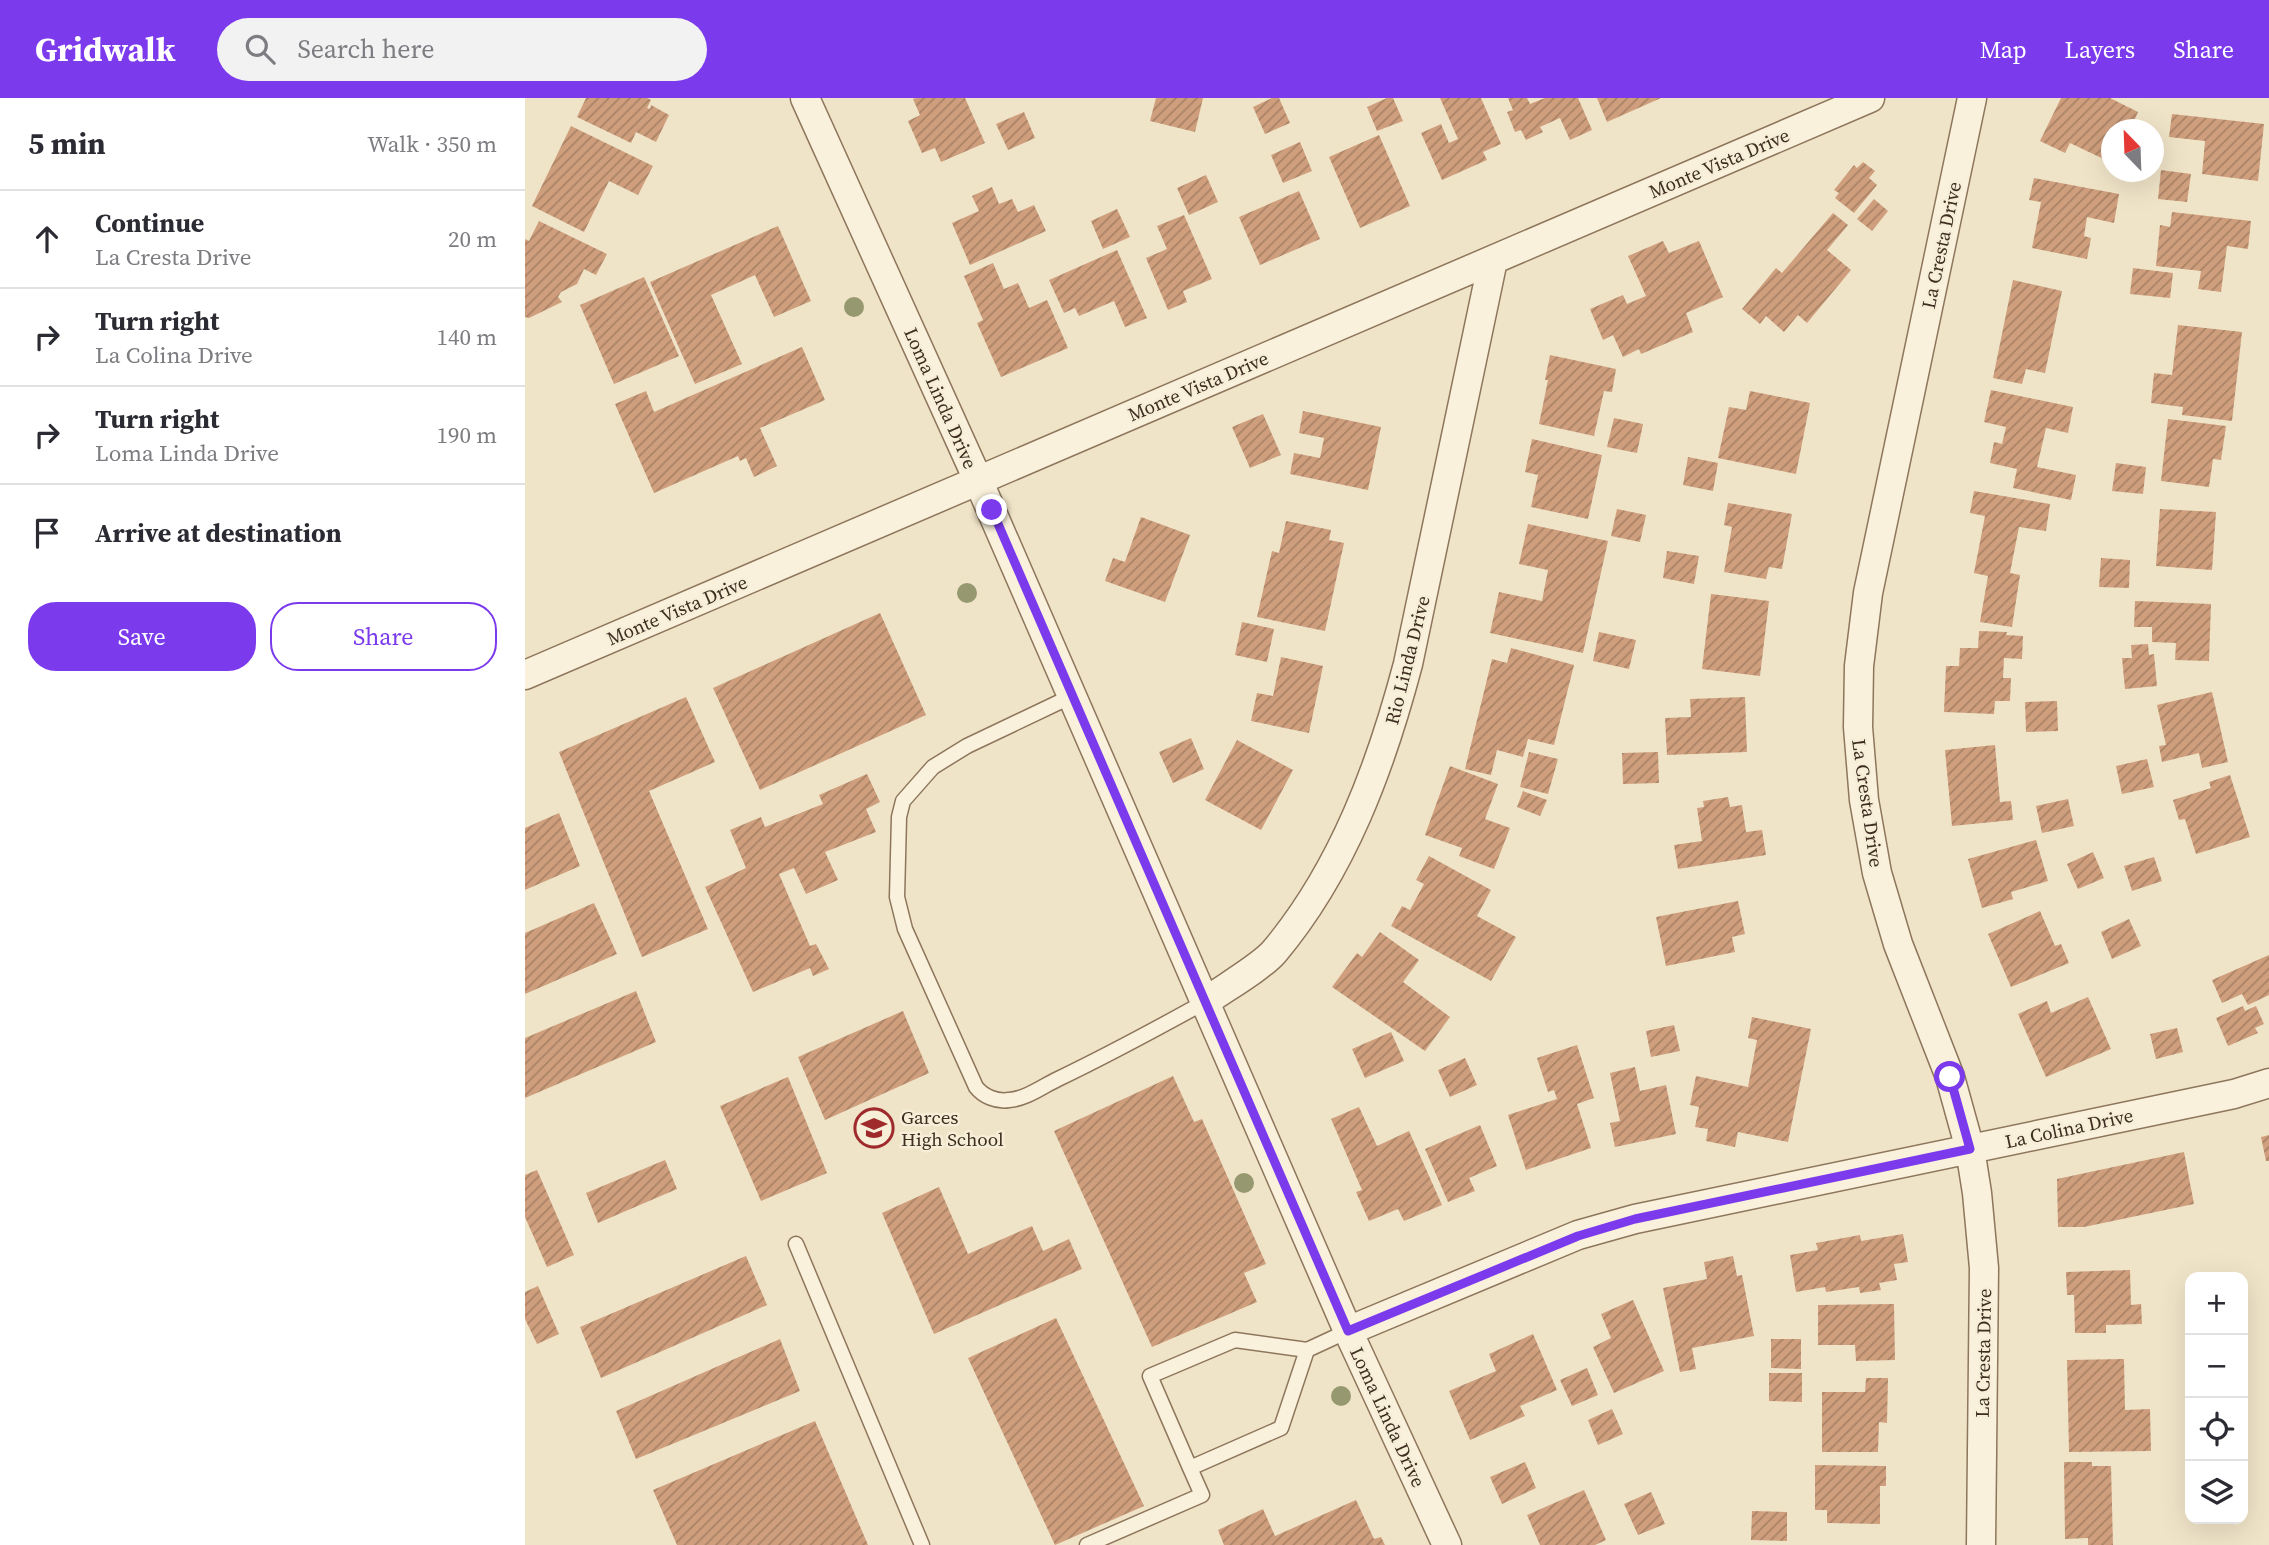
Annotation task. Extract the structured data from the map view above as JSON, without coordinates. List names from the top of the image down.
{
  "streets": {
    "street": [
      "Monte Vista Drive",
      "La Cresta Drive",
      "Loma Linda Drive",
      "Rio Linda Drive",
      "La Colina Drive"
    ]
  },
  "crossings": [
    ["Monte Vista Drive", "Loma Linda Drive"],
    ["Monte Vista Drive", "Rio Linda Drive"],
    ["La Cresta Drive", "La Colina Drive"],
    ["Loma Linda Drive", "Rio Linda Drive"],
    ["Loma Linda Drive", "La Colina Drive"]
  ],
  "places": {
    "school or university": ["Garces High School"]
  },
  "north": "top left",
  "page": {
    "header": "Gridwalk",
    "search": "Search here",
    "nav": ["Map", "Layers", "Share"],
    "heading": ["5 min", "Walk · 350 m"],
    "list": [
      ["Continue", "La Cresta Drive", "20 m"],
      ["Turn right", "La Colina Drive", "140 m"],
      ["Turn right", "Loma Linda Drive", "190 m"],
      "Arrive at destination"
    ],
    "buttons": ["Save", "Share"],
    "map_buttons": ["+", "−"]
  }
}
